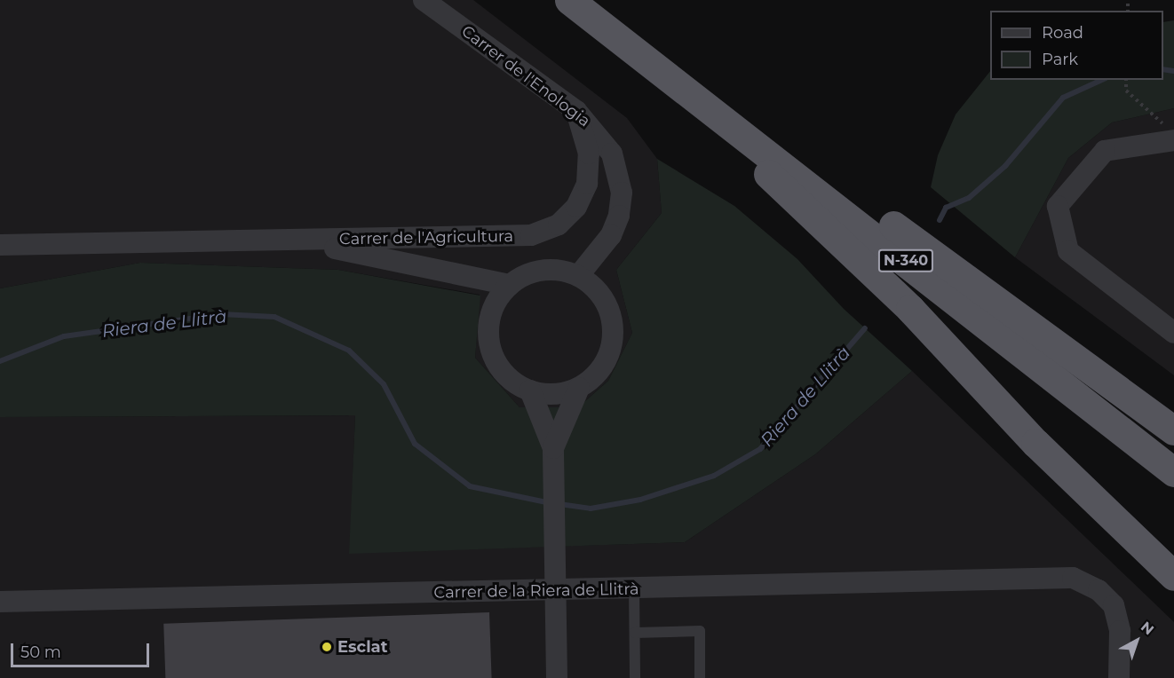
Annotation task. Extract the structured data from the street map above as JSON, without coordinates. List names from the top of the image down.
{
  "streets": {
    "highway": ["N-340"],
    "street": ["Carrer de l'Enologia", "Carrer de l'Agricultura", "Carrer de la Riera de Llitrà"]
  },
  "crossings": [
    ["Carrer de l'Enologia", "Carrer de l'Agricultura"]
  ],
  "water": ["Riera de Llitrà"],
  "places": ["Esclat"],
  "legend": ["Road", "Park"],
  "scale_bar": "50 m",
  "north": "top right"
}
